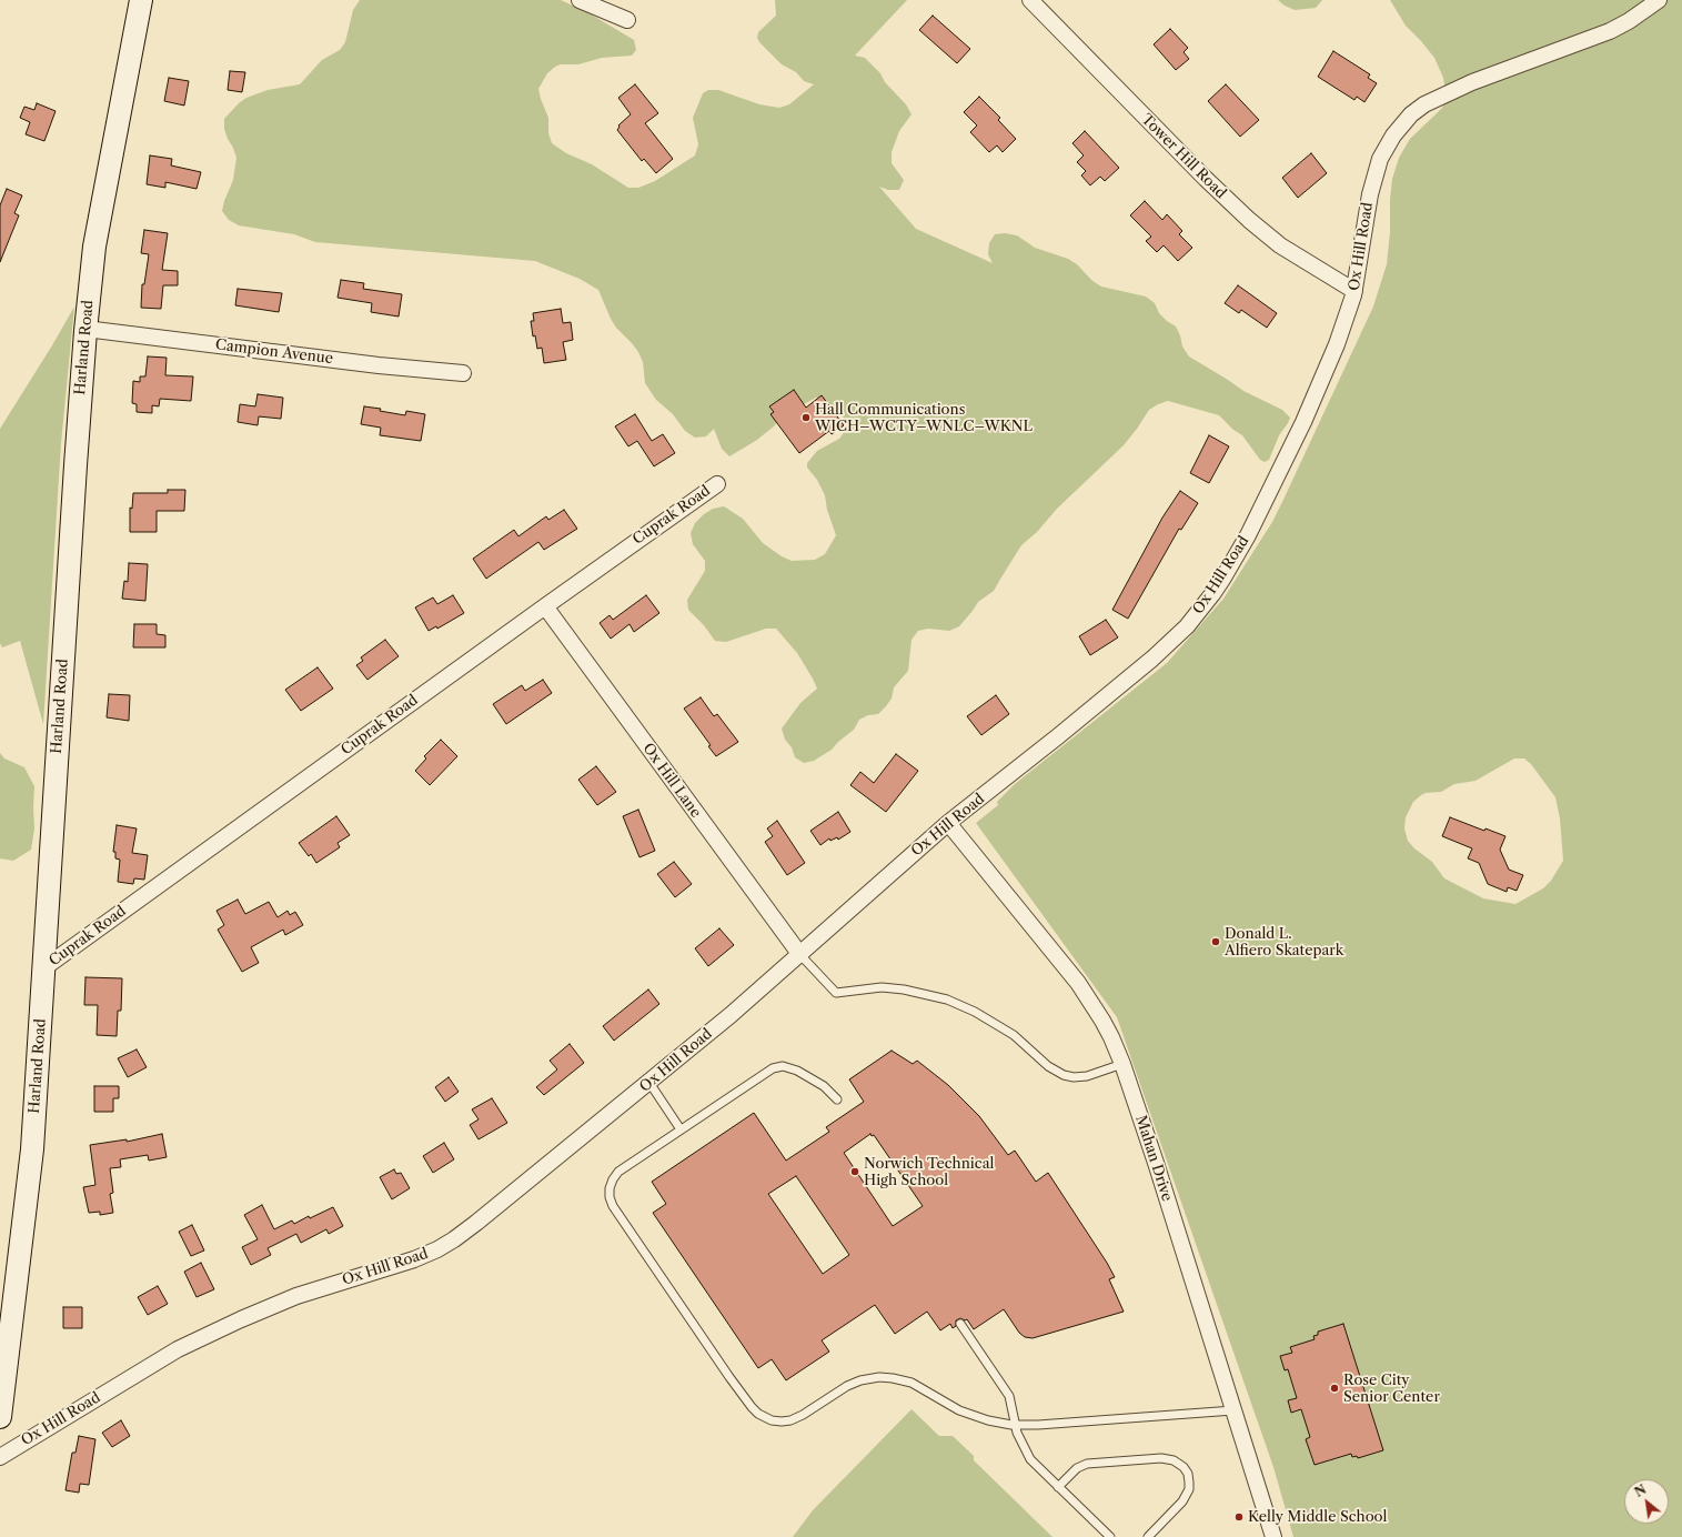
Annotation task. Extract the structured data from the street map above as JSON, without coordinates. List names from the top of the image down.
{
  "streets": {
    "main road": ["Harland Road"],
    "street": [
      "Tower Hill Road",
      "Ox Hill Road",
      "Campion Avenue",
      "Cuprak Road",
      "Ox Hill Lane",
      "Mahan Drive"
    ]
  },
  "crossings": [
    ["Tower Hill Road", "Ox Hill Road"],
    ["Ox Hill Road", "Ox Hill Lane"],
    ["Ox Hill Road", "Mahan Drive"],
    ["Harland Road", "Campion Avenue"],
    ["Harland Road", "Cuprak Road"],
    ["Cuprak Road", "Ox Hill Lane"]
  ],
  "places": [
    "Hall Communications WICH–WCTY–WNLC–WKNL",
    "Donald L. Alfiero Skatepark",
    "Norwich Technical High School",
    "Rose City Senior Center",
    "Kelly Middle School"
  ],
  "north": "top left"
}
